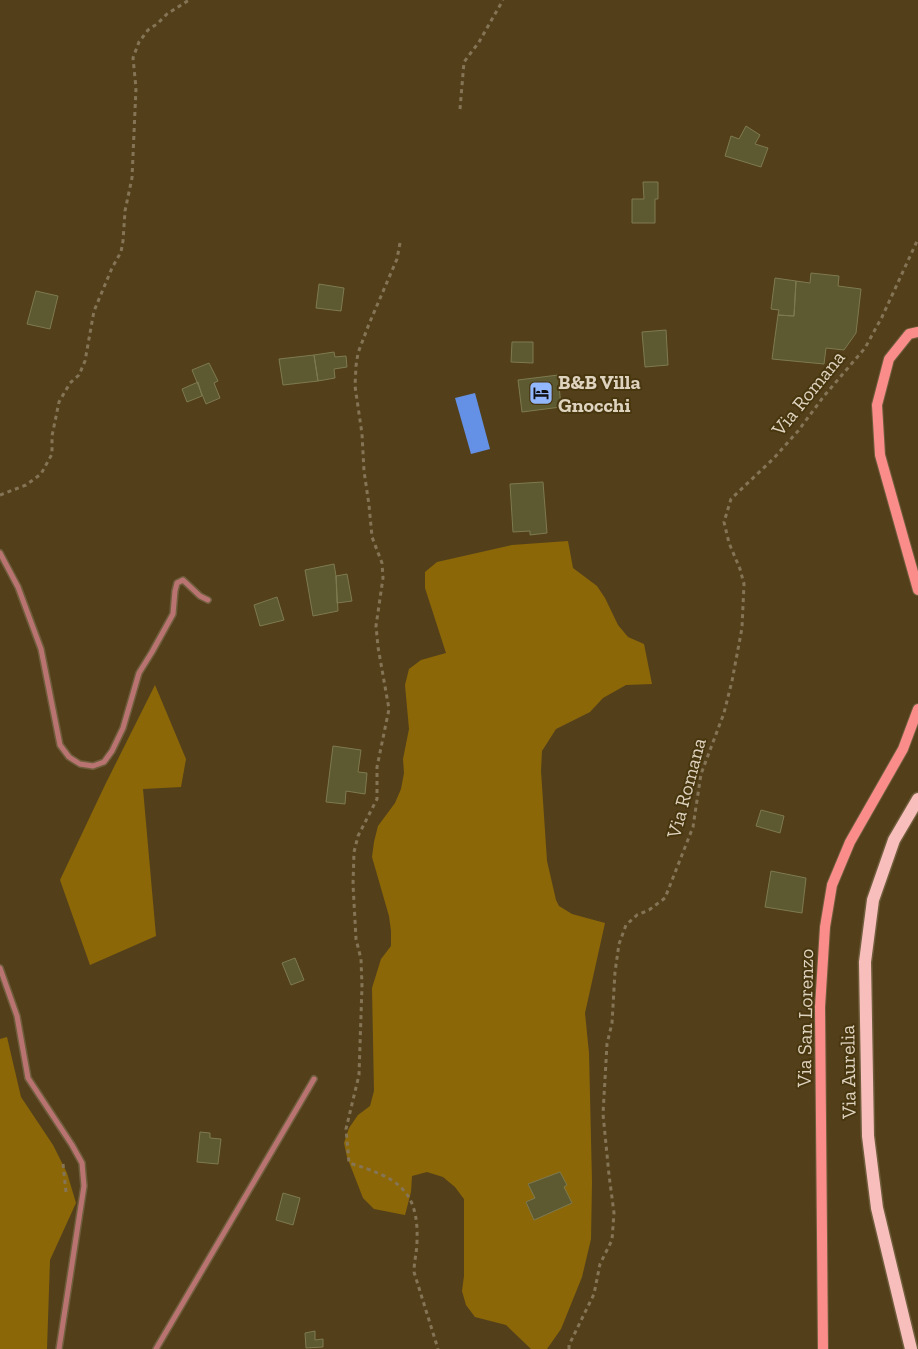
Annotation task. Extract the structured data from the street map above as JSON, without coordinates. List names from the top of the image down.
{
  "streets": {
    "main road": ["Via San Lorenzo", "Via Aurelia"],
    "path": ["Via Romana"]
  },
  "places": {
    "hotel": ["B&B Villa Gnocchi"]
  }
}
